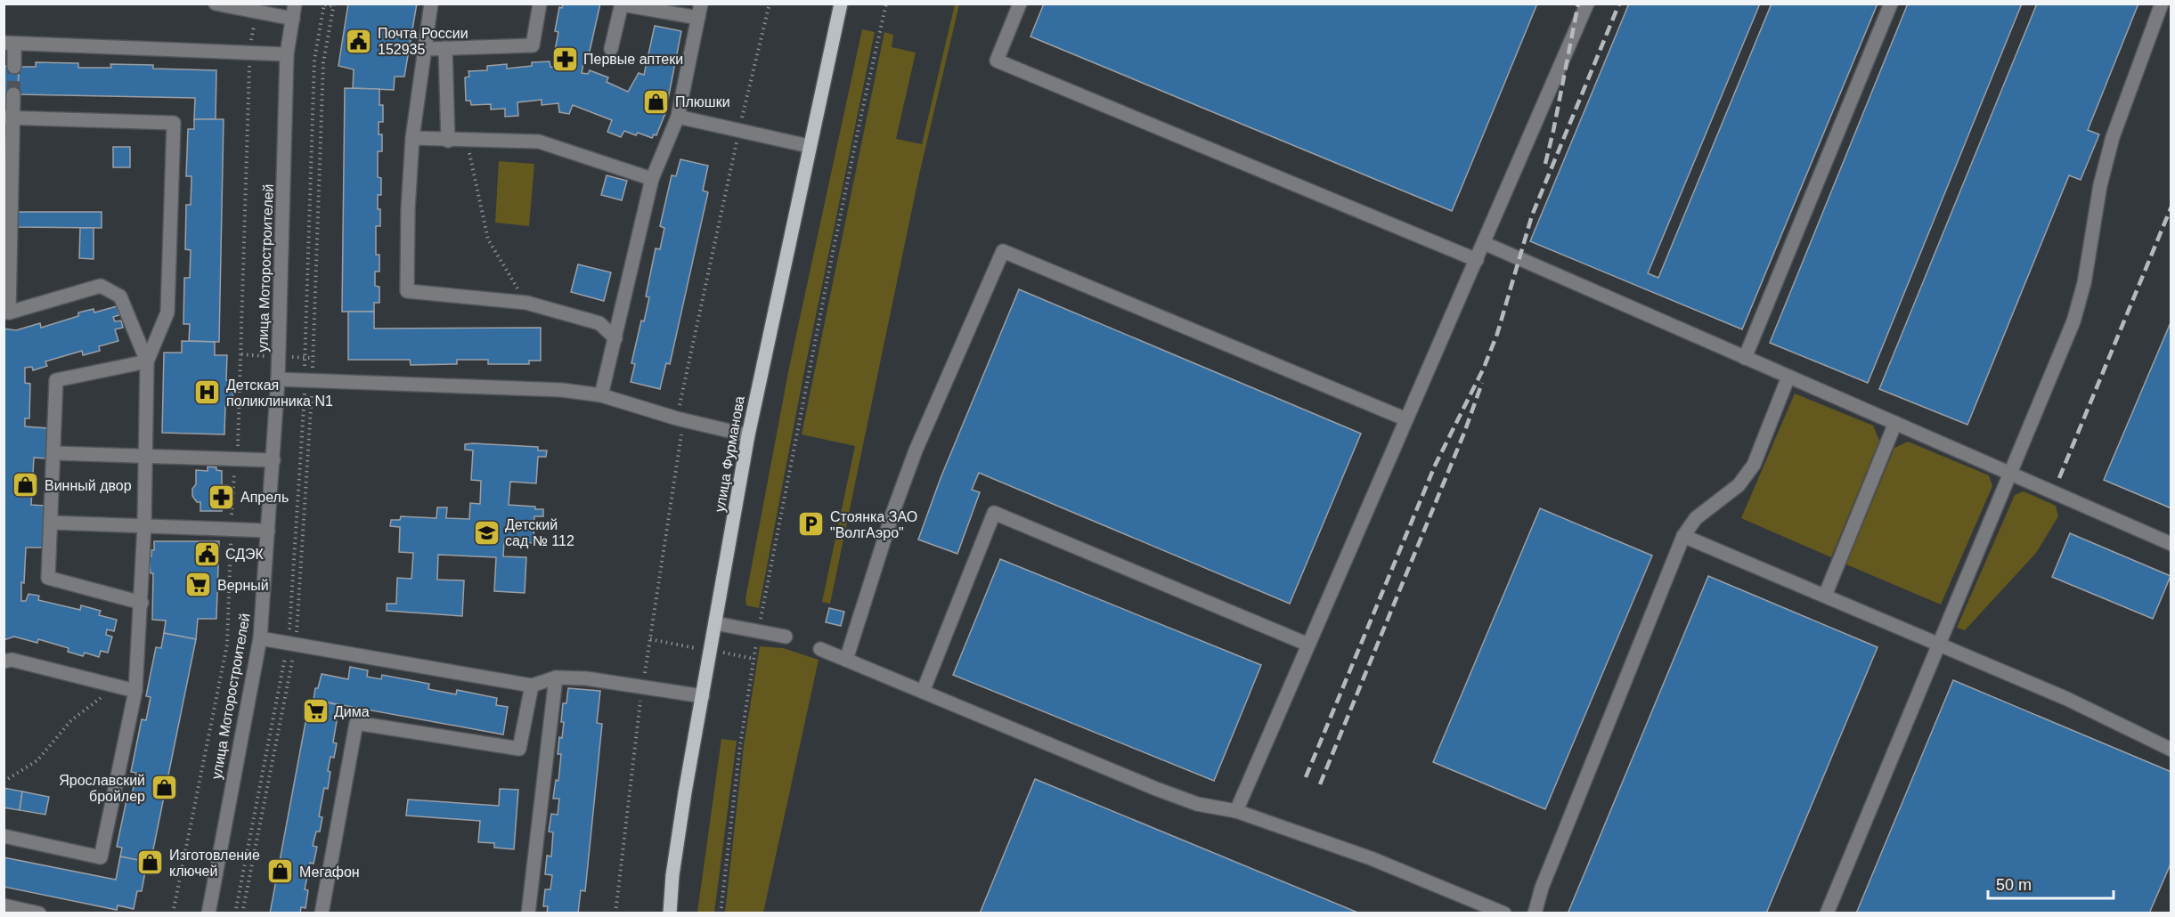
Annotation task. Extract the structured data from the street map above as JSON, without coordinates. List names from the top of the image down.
{
  "streets": {
    "main road": ["улица Фурманова"],
    "street": ["улица Моторостроителей"]
  },
  "places": {
    "public building": ["Почта России 152935", "СДЭК"],
    "pharmacy": ["Первые аптеки", "Апрель"],
    "shop": [
      "Плюшки",
      "Винный двор",
      "Ярославский бройлер",
      "Изготовление ключей",
      "Мегафон"
    ],
    "hospital": ["Детская поликлиника N1"],
    "parking": ["Стоянка ЗАО \"ВолгАэро\""],
    "school or university": ["Детский сад № 112"],
    "supermarket": ["Верный", "Дима"]
  },
  "scale_bar": "50 m"
}
